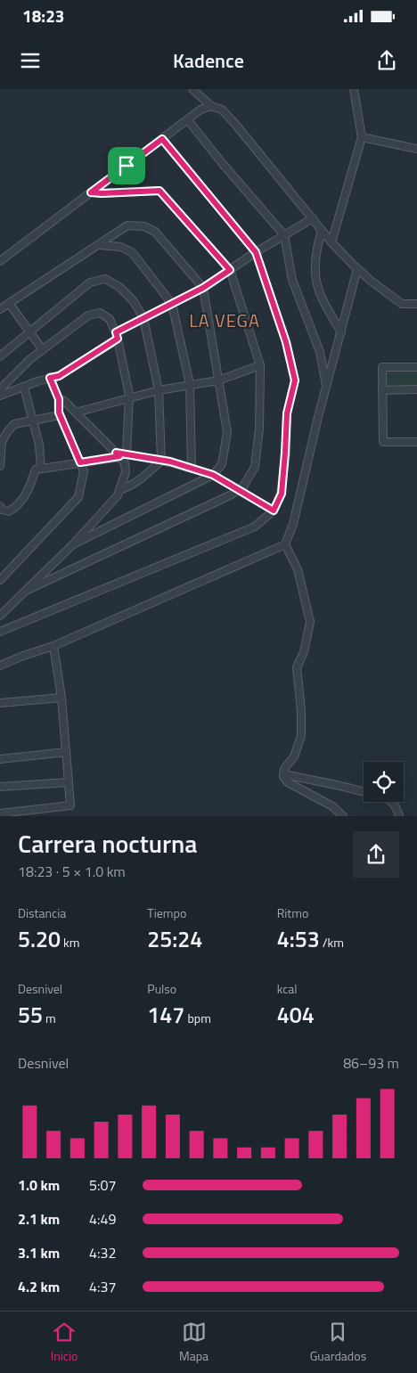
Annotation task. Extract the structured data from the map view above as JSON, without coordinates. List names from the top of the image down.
{
  "districts": ["LA VEGA"],
  "page": {
    "status": "18:23",
    "header": "Kadence",
    "heading": ["Carrera nocturna", "18:23 · 5 × 1.0 km"],
    "stats": [
      ["Distancia", "5.20 km"],
      ["Tiempo", "25:24"],
      ["Ritmo", "4:53 /km"],
      ["Desnivel", "55 m"],
      ["Pulso", "147 bpm"],
      ["kcal", "404"]
    ],
    "chart": ["Desnivel", "86–93 m"],
    "list": [
      {
        "name": "1.0 km",
        "note": "5:07"
      },
      {
        "name": "2.1 km",
        "note": "4:49"
      },
      {
        "name": "3.1 km",
        "note": "4:32"
      },
      {
        "name": "4.2 km",
        "note": "4:37"
      }
    ],
    "tabs": ["Inicio", "Mapa", "Guardados"]
  }
}
